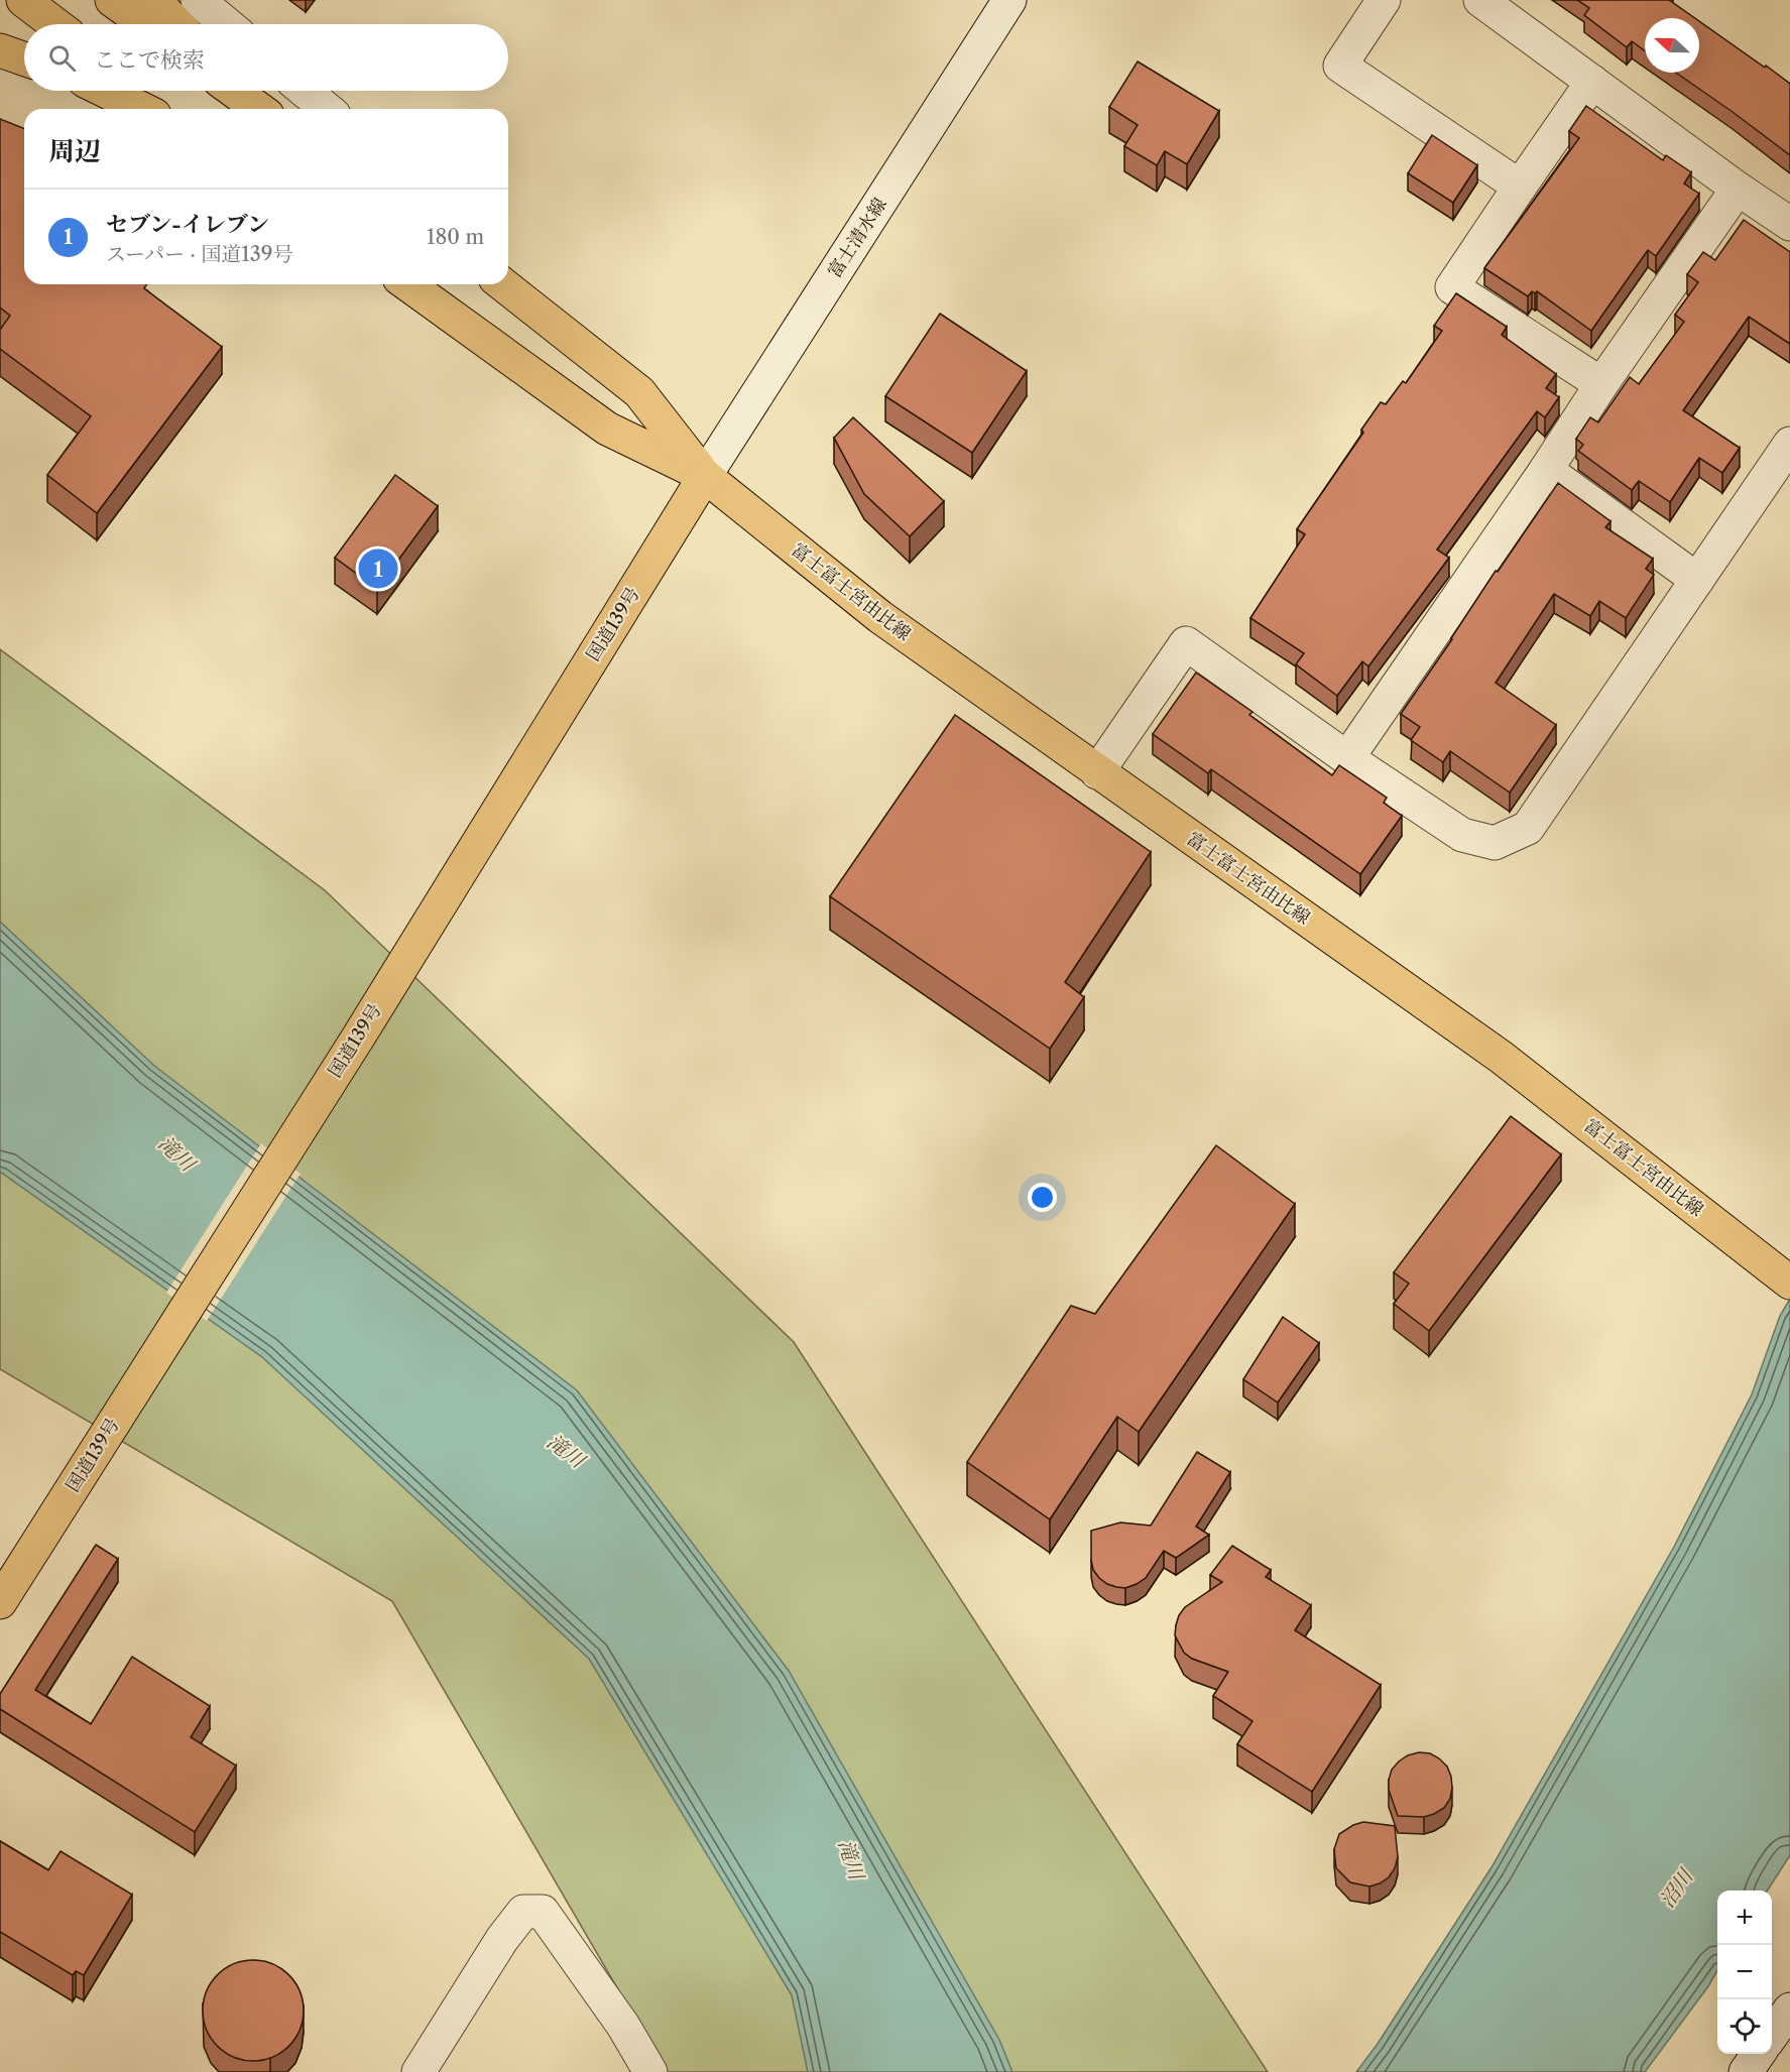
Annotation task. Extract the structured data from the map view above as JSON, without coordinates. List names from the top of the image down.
{
  "streets": {
    "main road": ["富士富士宮由比線", "国道139号"],
    "street": ["富士清水線"]
  },
  "crossings": [
    ["富士清水線", "富士富士宮由比線"],
    ["富士清水線", "国道139号"],
    ["富士富士宮由比線", "国道139号"]
  ],
  "water": ["滝川", "沼川"],
  "north": "left",
  "page": {
    "search": "ここで検索",
    "heading": "周辺",
    "list": [
      {
        "mark": "1",
        "name": "セブン-イレブン",
        "note": "スーパー · 国道139号",
        "value": "180 m"
      }
    ],
    "pins": "1",
    "map_buttons": ["+", "−"]
  }
}
